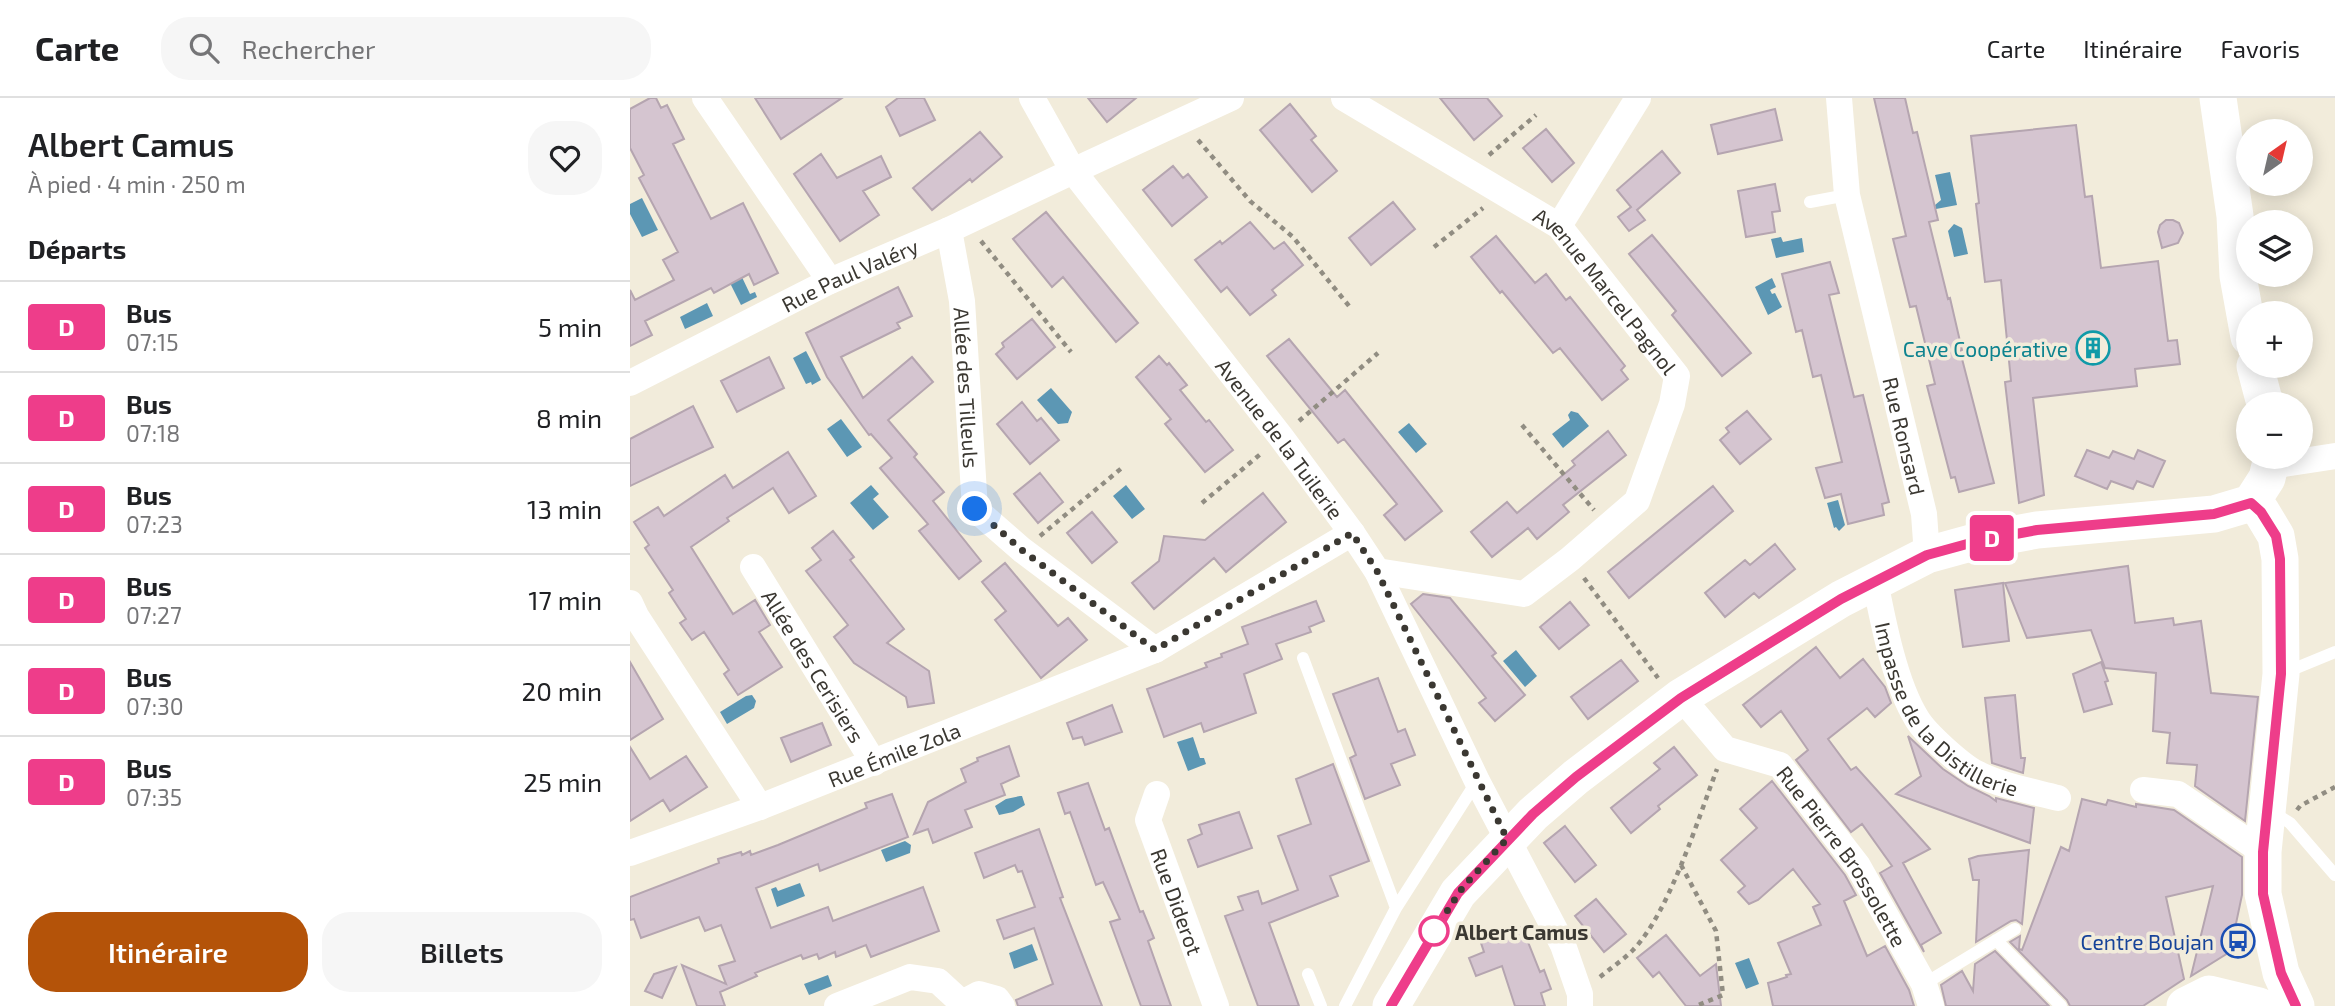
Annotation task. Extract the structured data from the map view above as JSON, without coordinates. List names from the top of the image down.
{
  "streets": {
    "street": [
      "Rue Paul Valéry",
      "Avenue Marcel Pagnol",
      "Allée des Tilleuls",
      "Rue Ronsard",
      "Avenue de la Tuilerie",
      "Allée des Cerisiers",
      "Impasse de la Distillerie",
      "Rue Émile Zola",
      "Rue Pierre Brossolette",
      "Rue Diderot"
    ]
  },
  "crossings": [
    ["Rue Paul Valéry", "Allée des Tilleuls"],
    ["Rue Paul Valéry", "Avenue de la Tuilerie"],
    ["Avenue Marcel Pagnol", "Avenue de la Tuilerie"],
    ["Allée des Tilleuls", "Rue Émile Zola"],
    ["Allée des Cerisiers", "Rue Émile Zola"]
  ],
  "places": {
    "building": ["Cave Coopérative"],
    "other": ["Albert Camus"],
    "bus stop": ["Centre Boujan"]
  },
  "lines": ["bus line D"],
  "north": "top right",
  "page": {
    "header": "Carte",
    "search": "Rechercher",
    "nav": ["Carte", "Itinéraire", "Favoris"],
    "heading": [
      ["Albert Camus", "À pied · 4 min · 250 m"],
      "Départs"
    ],
    "on_map": "D",
    "map_buttons": ["+", "−"],
    "list": [
      {
        "mark": "D",
        "name": "Bus",
        "note": "07:15",
        "value": "5 min"
      },
      {
        "mark": "D",
        "name": "Bus",
        "note": "07:18",
        "value": "8 min"
      },
      {
        "mark": "D",
        "name": "Bus",
        "note": "07:23",
        "value": "13 min"
      },
      {
        "mark": "D",
        "name": "Bus",
        "note": "07:27",
        "value": "17 min"
      },
      {
        "mark": "D",
        "name": "Bus",
        "note": "07:30",
        "value": "20 min"
      },
      {
        "mark": "D",
        "name": "Bus",
        "note": "07:35",
        "value": "25 min"
      }
    ],
    "buttons": ["Itinéraire", "Billets"]
  }
}
